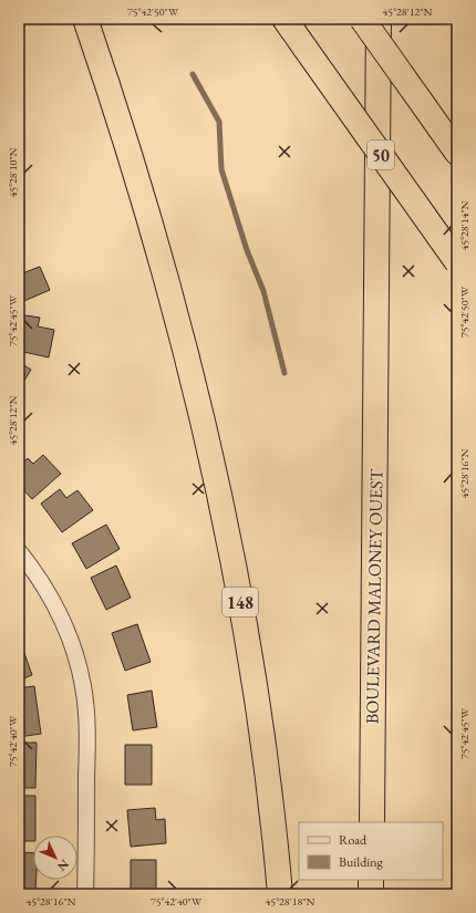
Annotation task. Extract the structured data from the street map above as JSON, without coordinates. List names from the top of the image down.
{
  "streets": {
    "highway": ["50", "BOULEVARD MALONEY OUEST", "148"]
  },
  "legend": ["Road", "Building"],
  "north": "bottom right",
  "coordinates": [
    "75°42'50\"W",
    "45°28'12\"N",
    "45°28'10\"N",
    "45°28'14\"N",
    "75°42'45\"W",
    "45°28'16\"N",
    "75°42'40\"W",
    "45°28'18\"N"
  ]
}
